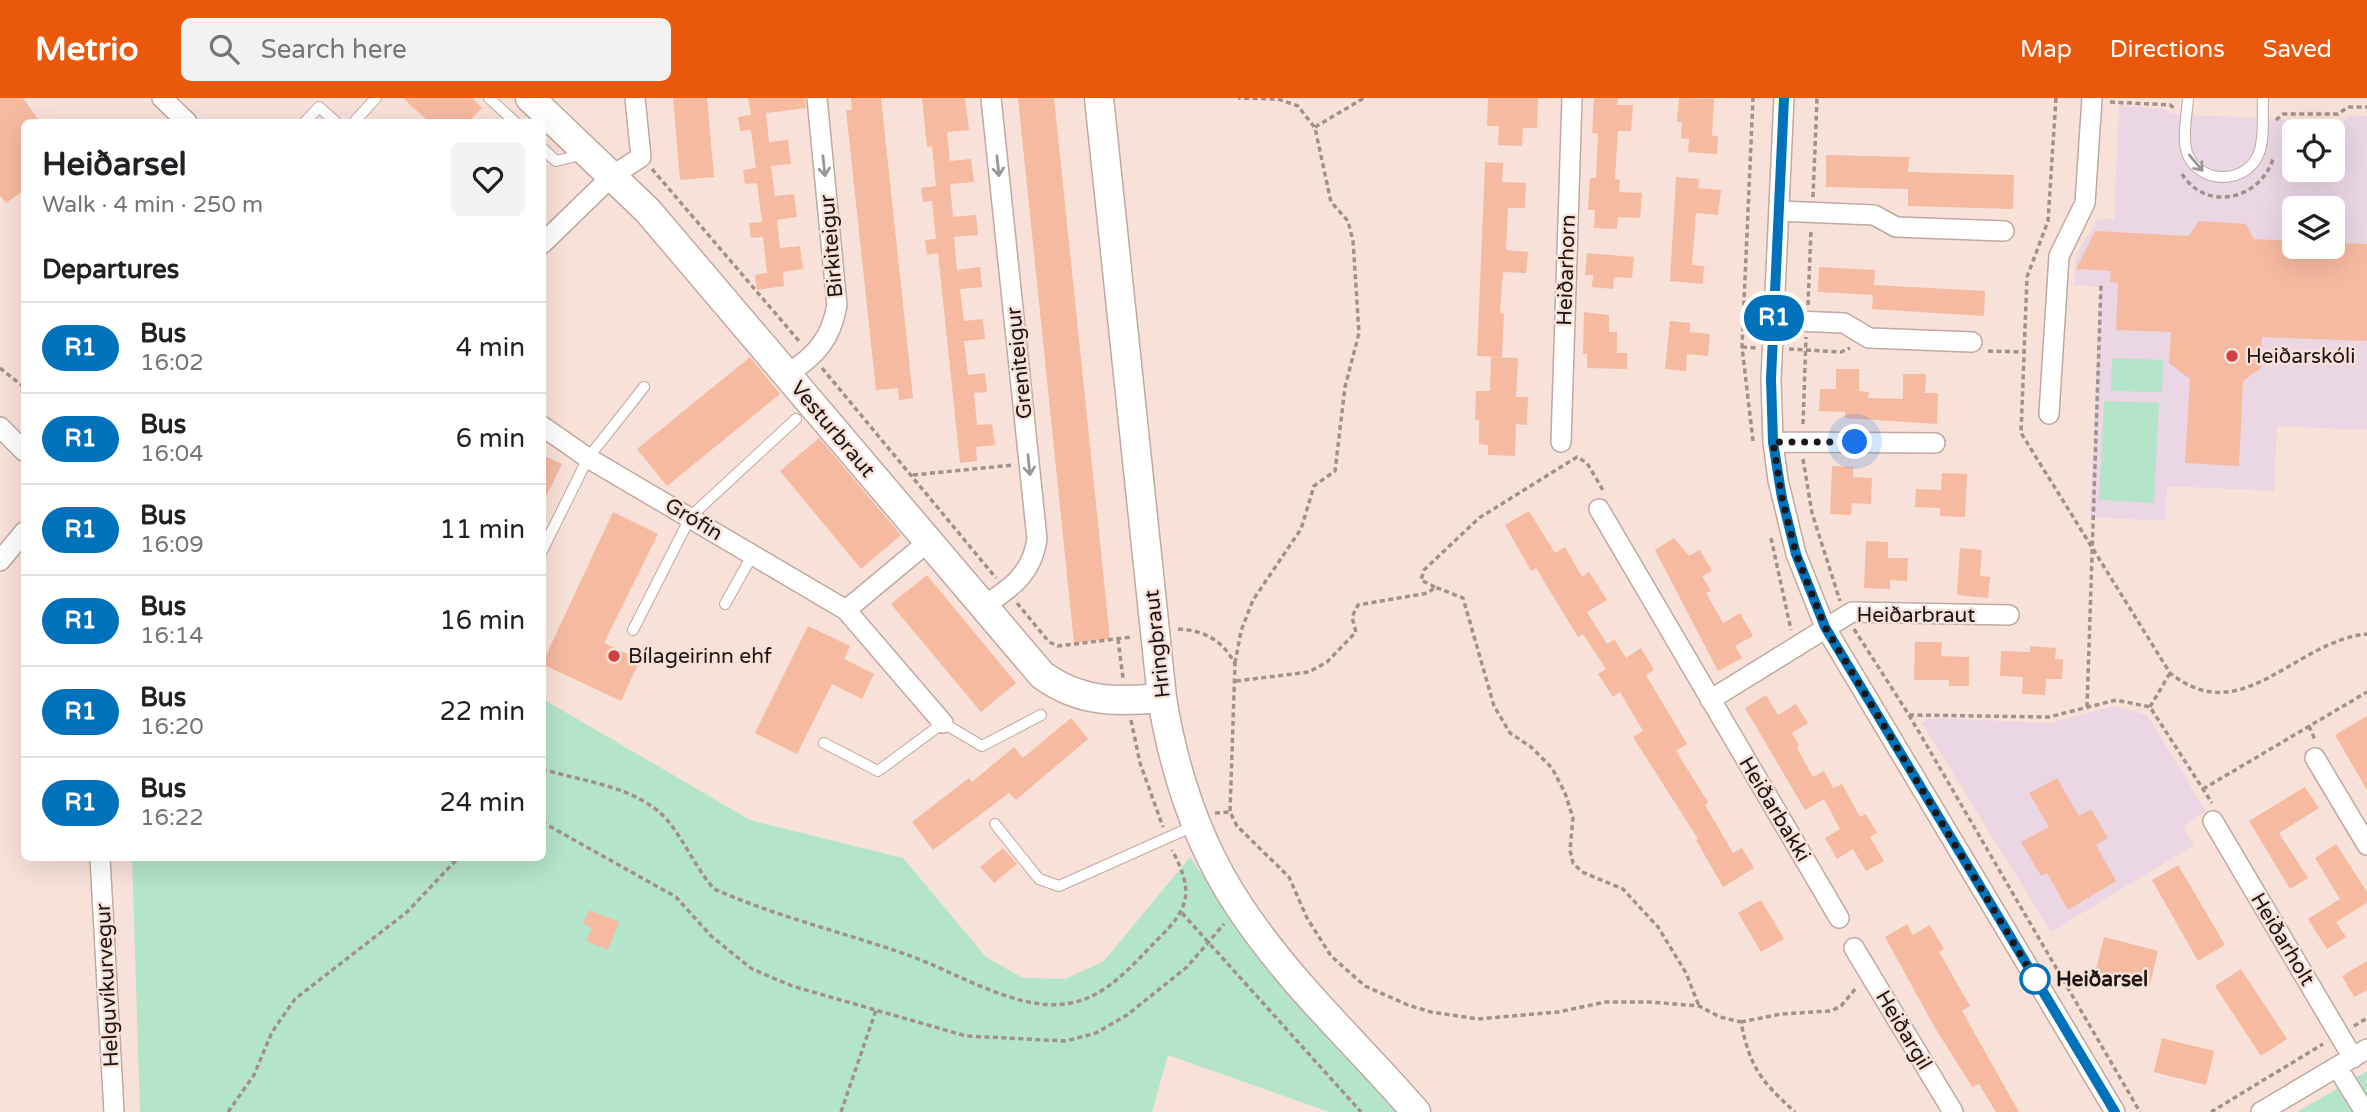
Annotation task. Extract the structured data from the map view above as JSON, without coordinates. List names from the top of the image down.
{
  "streets": {
    "main road": ["Vesturbraut", "Hringbraut"],
    "street": [
      "Birkiteigur",
      "Heiðarhorn",
      "Greniteigur",
      "Grófin",
      "Heiðarbraut",
      "Heiðarbakki",
      "Heiðarholt",
      "Helguvíkurvegur",
      "Heiðargil"
    ]
  },
  "crossings": [
    ["Birkiteigur", "Vesturbraut"],
    ["Greniteigur", "Vesturbraut"],
    ["Vesturbraut", "Hringbraut"]
  ],
  "one_way": ["Birkiteigur", "Greniteigur"],
  "places": ["Heiðarskóli", "Bílageirinn ehf", "Heiðarsel"],
  "lines": ["bus line R1"],
  "page": {
    "header": "Metrio",
    "search": "Search here",
    "nav": ["Map", "Directions", "Saved"],
    "on_map": "R1",
    "heading": [
      ["Heiðarsel", "Walk · 4 min · 250 m"],
      "Departures"
    ],
    "list": [
      {
        "mark": "R1",
        "name": "Bus",
        "note": "16:02",
        "value": "4 min"
      },
      {
        "mark": "R1",
        "name": "Bus",
        "note": "16:04",
        "value": "6 min"
      },
      {
        "mark": "R1",
        "name": "Bus",
        "note": "16:09",
        "value": "11 min"
      },
      {
        "mark": "R1",
        "name": "Bus",
        "note": "16:14",
        "value": "16 min"
      },
      {
        "mark": "R1",
        "name": "Bus",
        "note": "16:20",
        "value": "22 min"
      },
      {
        "mark": "R1",
        "name": "Bus",
        "note": "16:22",
        "value": "24 min"
      }
    ]
  }
}
